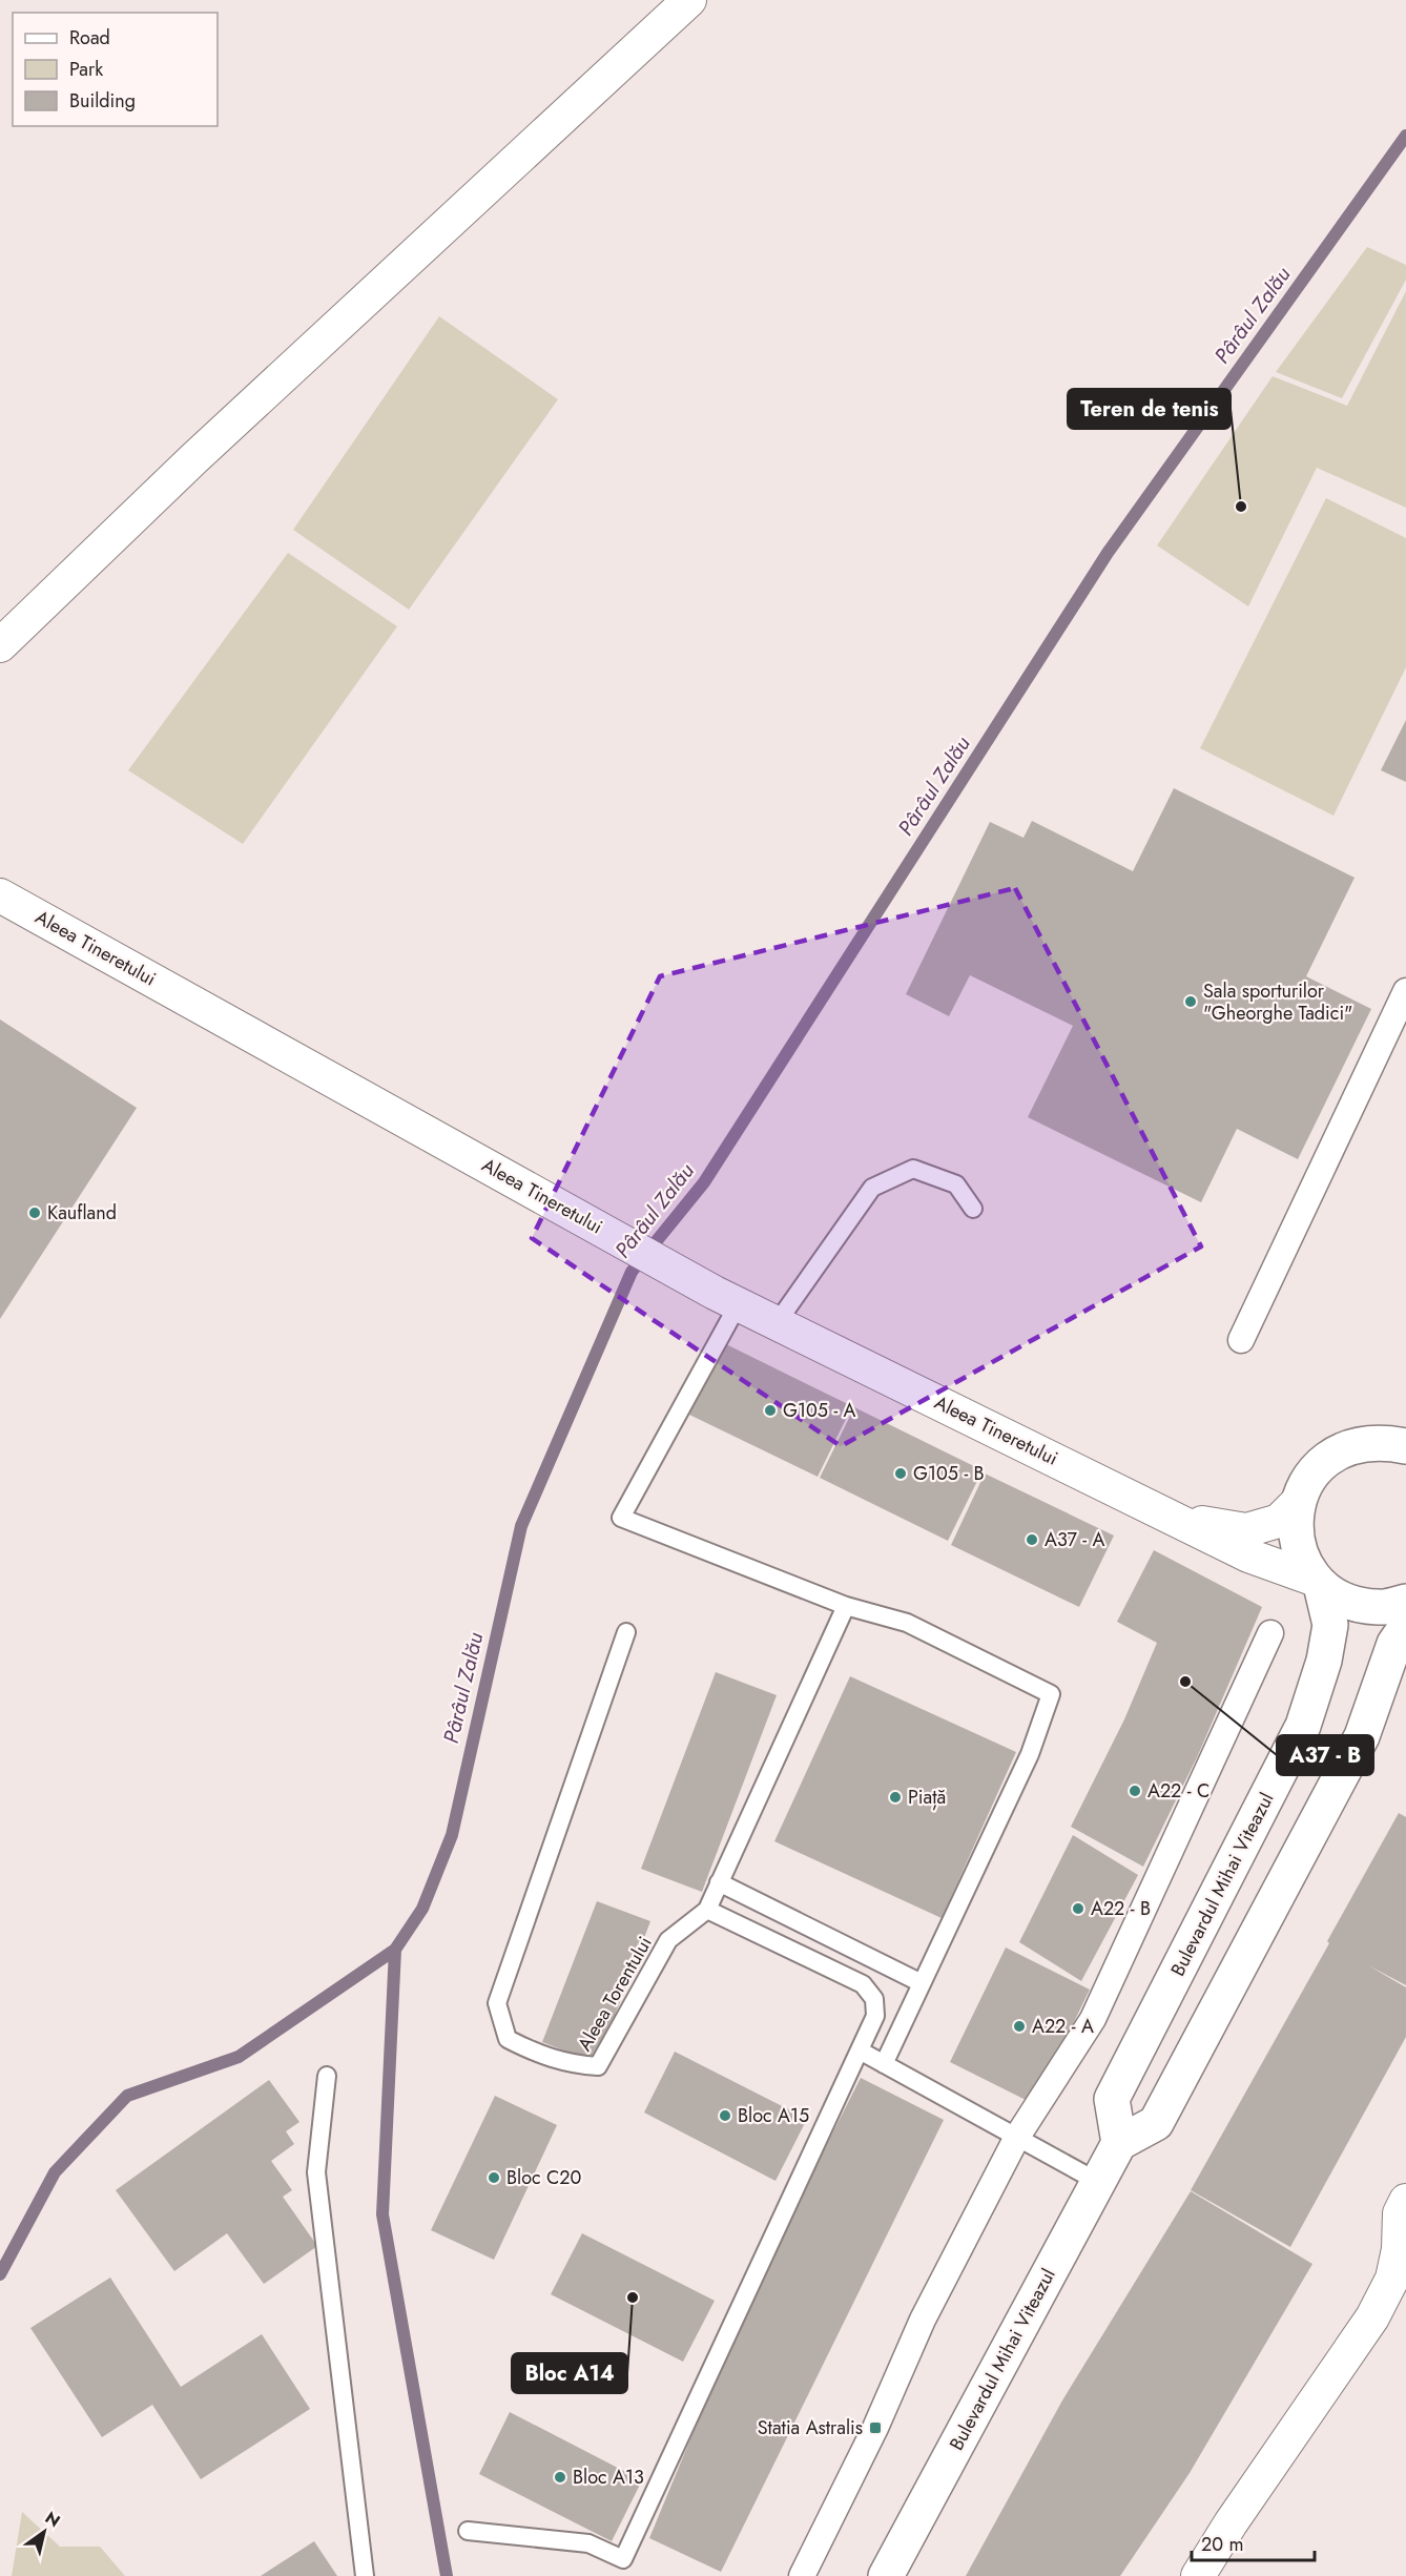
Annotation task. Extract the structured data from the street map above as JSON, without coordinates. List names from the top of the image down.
{
  "streets": {
    "main road": ["Bulevardul Mihai Viteazul"],
    "street": ["Aleea Tineretului"],
    "lane": ["Aleea Torentului"]
  },
  "crossings": [
    ["Aleea Tineretului", "Bulevardul Mihai Viteazul"]
  ],
  "water": ["Pârâul Zalău"],
  "places": {
    "other": [
      "Teren de tenis",
      "Sala sporturilor \"Gheorghe Tadici\"",
      "Kaufland",
      "G105 - A",
      "G105 - B",
      "A37 - A",
      "A37 - B",
      "A22 - C",
      "Piață",
      "A22 - B",
      "A22 - A",
      "Bloc A15",
      "Bloc C20",
      "Bloc A14",
      "Bloc A13"
    ],
    "transit": ["Statia Astralis"]
  },
  "legend": ["Road", "Park", "Building"],
  "scale_bar": "20 m",
  "north": "top right"
}
